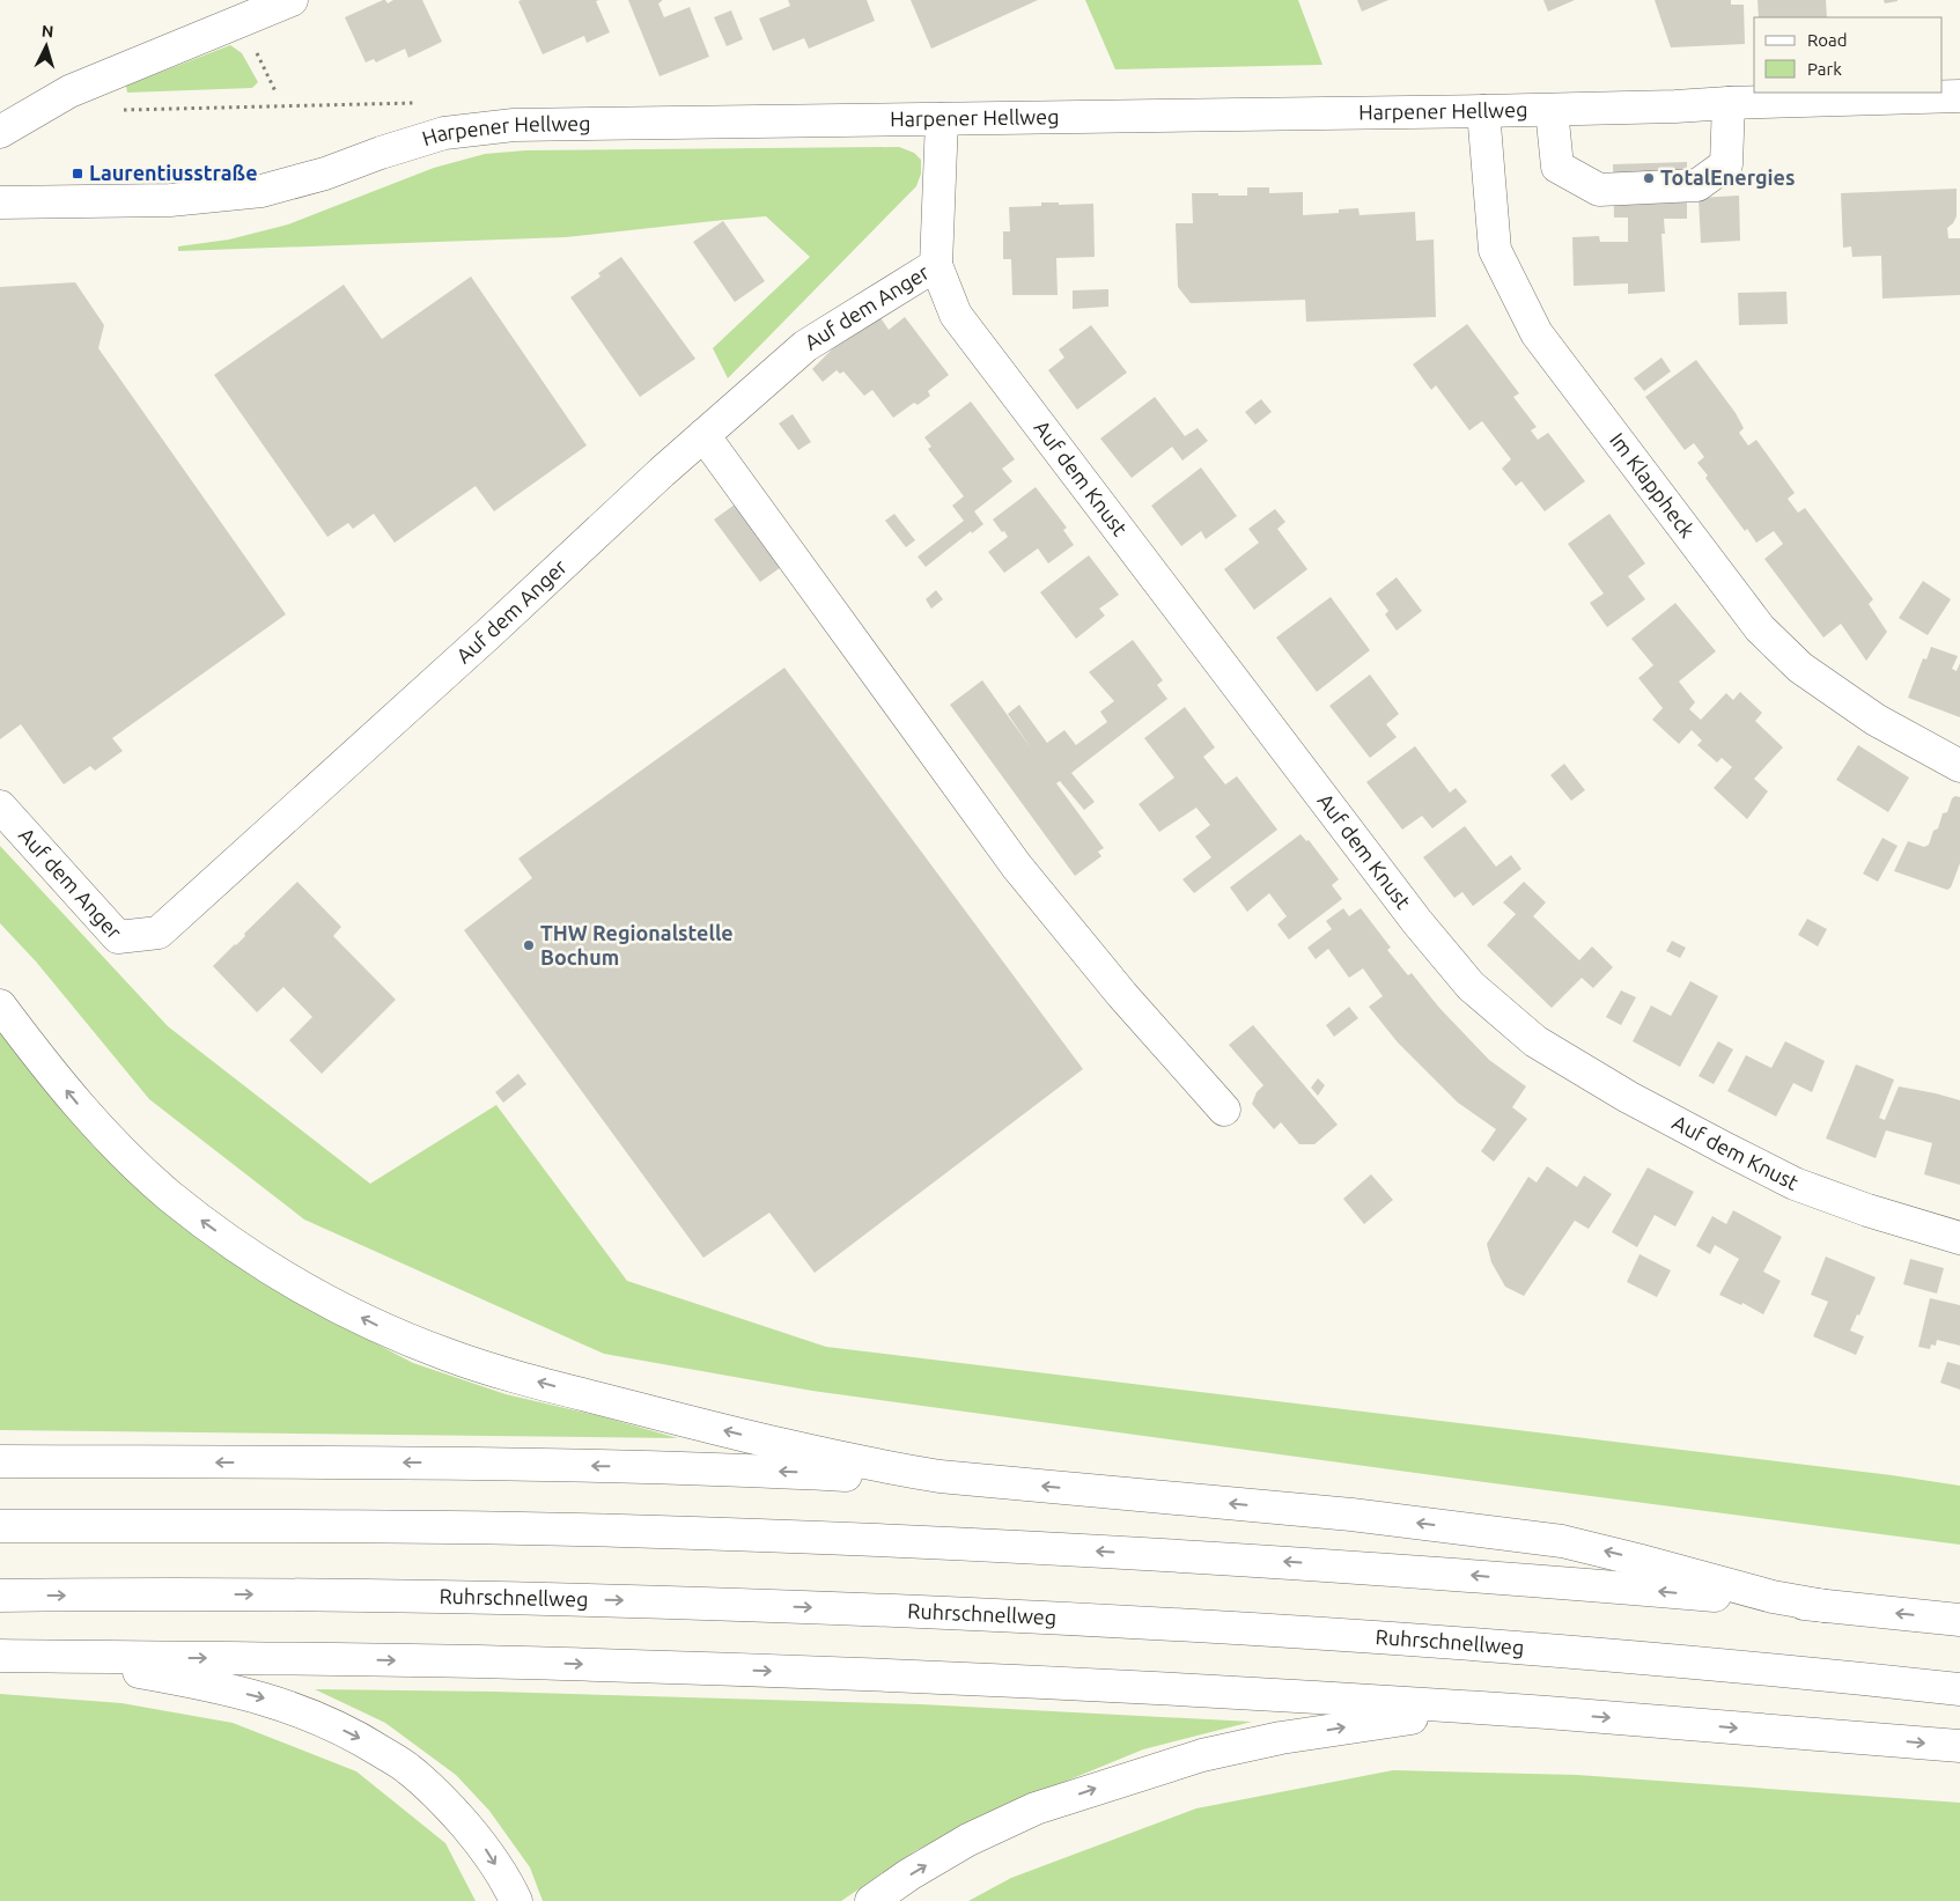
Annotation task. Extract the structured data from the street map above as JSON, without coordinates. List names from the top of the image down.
{
  "streets": {
    "main road": [
      "Harpener Hellweg",
      "Auf dem Anger",
      "Auf dem Knust",
      "Im Klappheck",
      "Ruhrschnellweg"
    ]
  },
  "crossings": [
    ["Harpener Hellweg", "Auf dem Anger"],
    ["Harpener Hellweg", "Im Klappheck"],
    ["Auf dem Anger", "Auf dem Knust"]
  ],
  "places": {
    "transit": ["Laurentiusstraße"],
    "other": ["TotalEnergies", "THW Regionalstelle Bochum"]
  },
  "legend": ["Road", "Park"],
  "north": "top"
}
